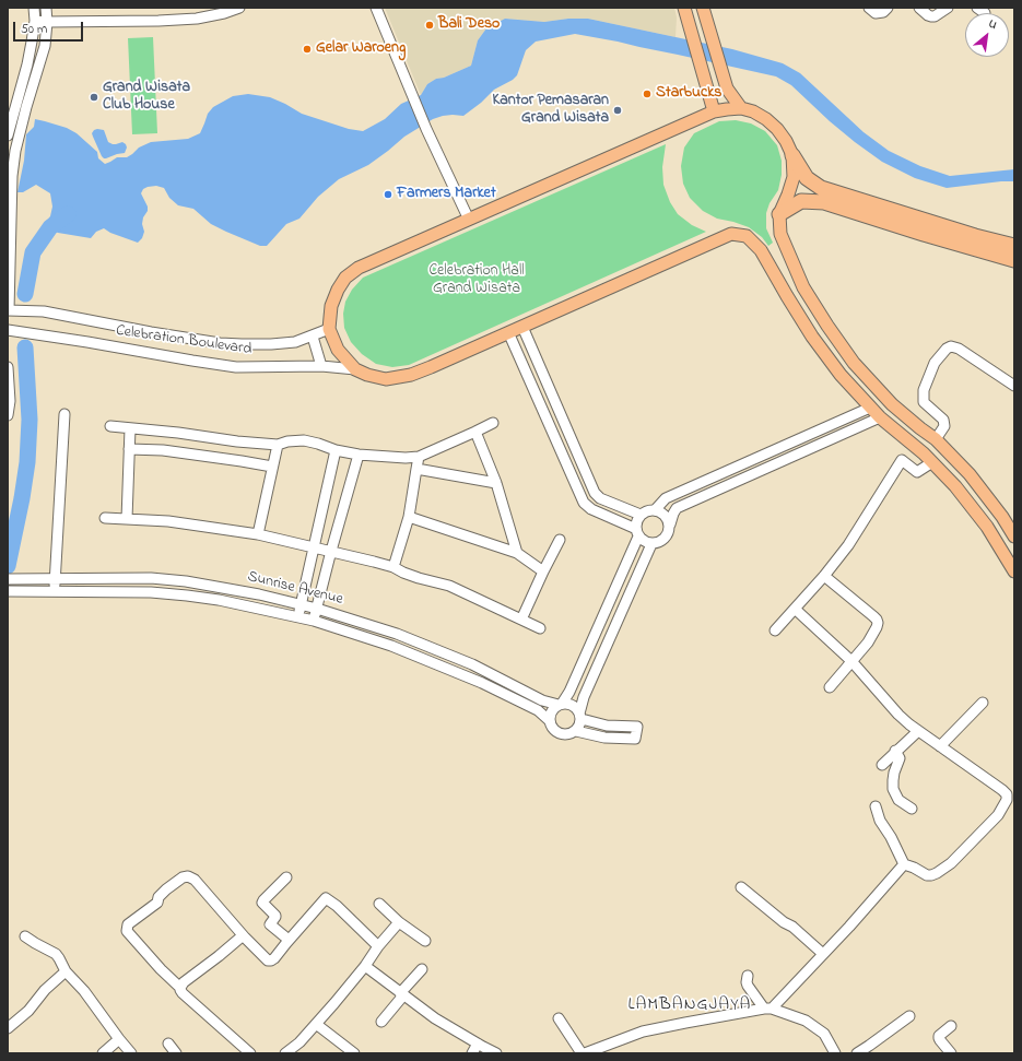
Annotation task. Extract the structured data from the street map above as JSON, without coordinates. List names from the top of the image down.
{
  "streets": {
    "street": ["Celebration Boulevard", "Sunrise Avenue"]
  },
  "districts": ["LAMBANGJAYA"],
  "parks": ["Celebration Hall Grand Wisata"],
  "places": [
    "Bali Deso",
    "Gelar Waroeng",
    "Starbucks",
    "Grand Wisata Club House",
    "Kantor Pemasaran Grand Wisata",
    "Farmers Market"
  ],
  "scale_bar": "50 m",
  "north": "top right"
}
